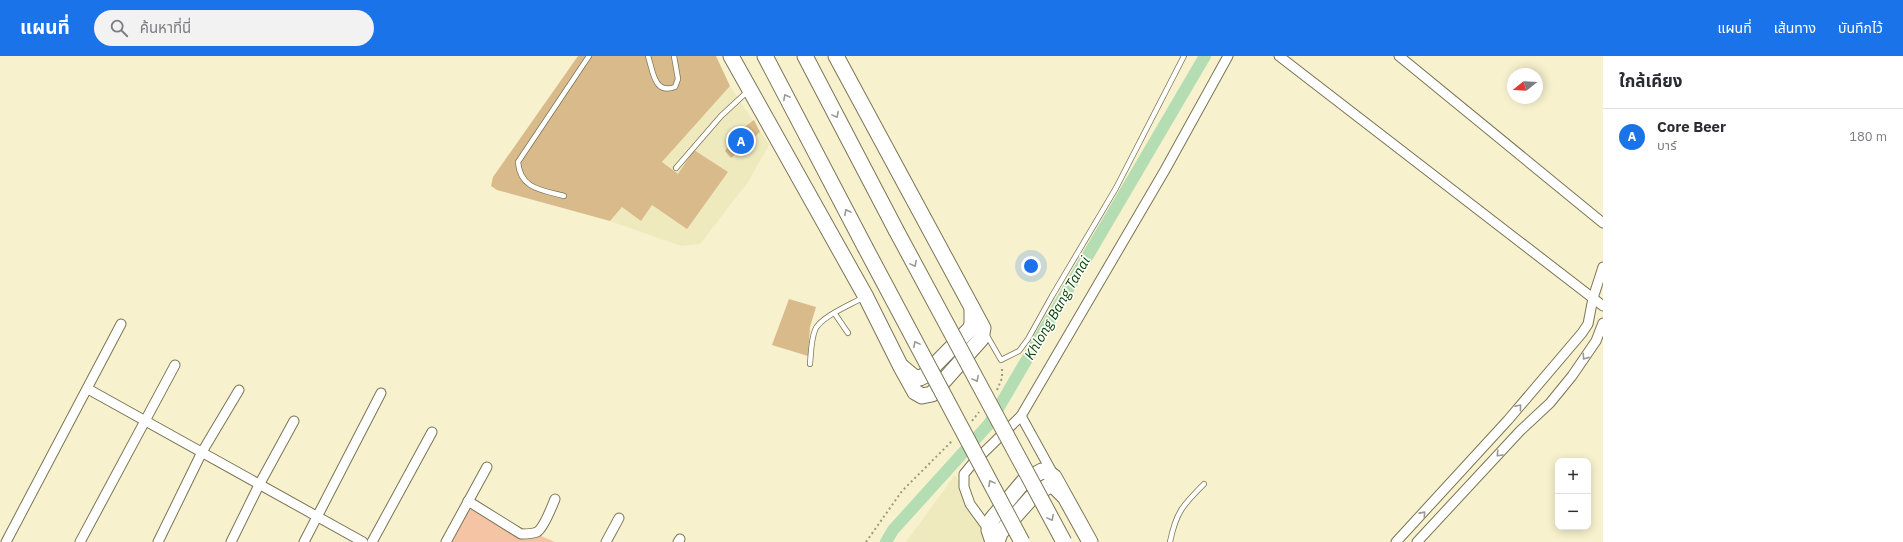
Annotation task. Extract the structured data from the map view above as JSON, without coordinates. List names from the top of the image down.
{
  "water": ["Khlong Bang Tanai"],
  "north": "left",
  "page": {
    "header": "แผนที่",
    "search": "ค้นหาที่นี่",
    "nav": ["แผนที่", "เส้นทาง", "บันทึกไว้"],
    "heading": "ใกล้เคียง",
    "list": [
      {
        "mark": "A",
        "name": "Core Beer",
        "note": "บาร์",
        "value": "180 m"
      }
    ],
    "pins": "A",
    "map_buttons": ["+", "−"]
  }
}
